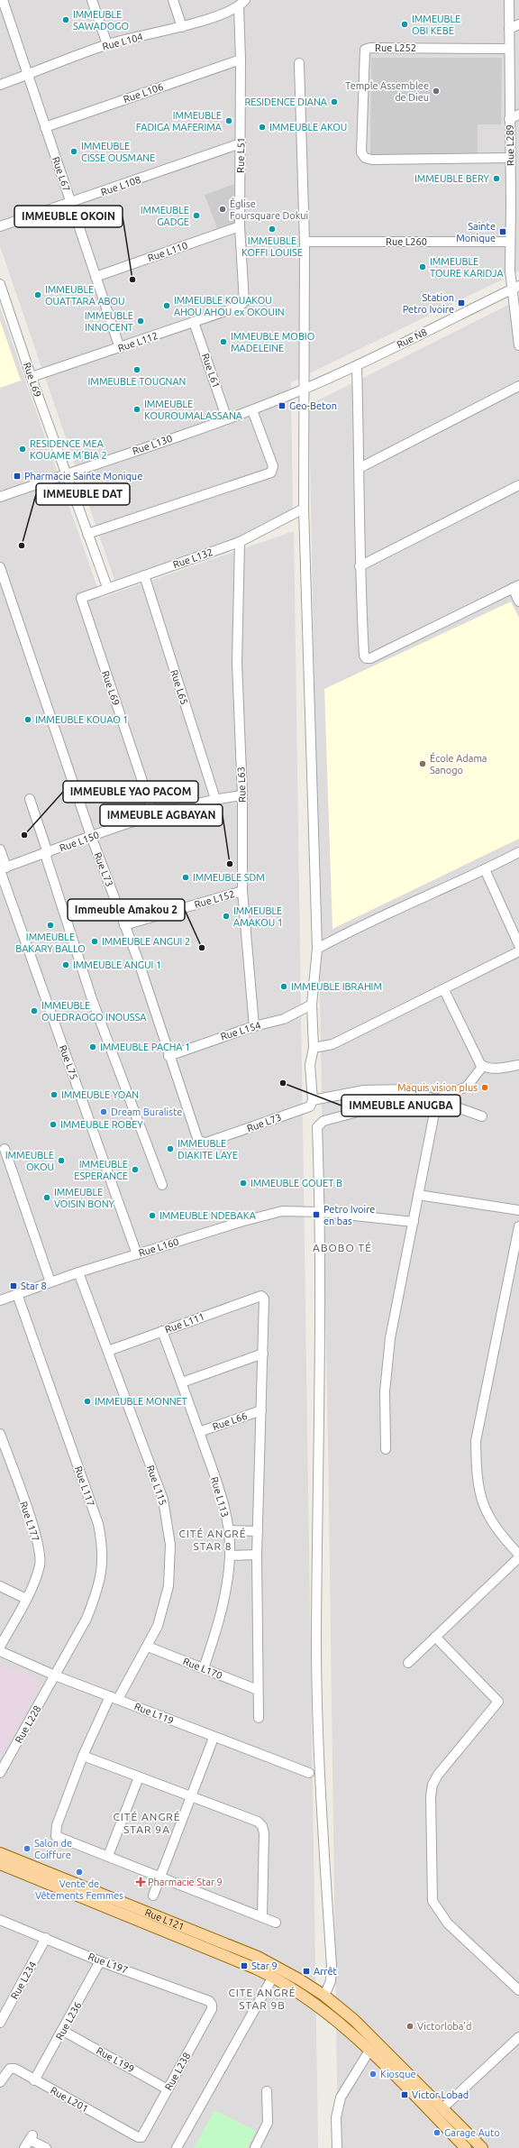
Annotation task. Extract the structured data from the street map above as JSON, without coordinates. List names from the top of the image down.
{
  "streets": {
    "main road": ["Rue L121"],
    "street": [
      "Rue L104",
      "Rue L252",
      "Rue L106",
      "Rue L289",
      "Rue L51",
      "Rue L67",
      "Rue L108",
      "Rue L260",
      "Rue L110",
      "Rue N8",
      "Rue L112",
      "Rue L61",
      "Rue L69",
      "Rue L130",
      "Rue L132",
      "Rue L65",
      "Rue L63",
      "Rue L150",
      "Rue L73",
      "Rue L152",
      "Rue L154",
      "Rue L75",
      "Rue L160",
      "Rue L111",
      "Rue L66",
      "Rue L115",
      "Rue L117",
      "Rue L113",
      "Rue L177",
      "Rue L170",
      "Rue L119",
      "Rue L228",
      "Rue L197",
      "Rue L234",
      "Rue L236",
      "Rue L199",
      "Rue L238",
      "Rue L201"
    ]
  },
  "crossings": [
    ["Rue L104", "Rue L51"],
    ["Rue L104", "Rue L67"],
    ["Rue L252", "Rue L289"],
    ["Rue L106", "Rue L51"],
    ["Rue L106", "Rue L67"],
    ["Rue L289", "Rue L260"],
    ["Rue L289", "Rue N8"],
    ["Rue L51", "Rue L108"],
    ["Rue L51", "Rue L110"],
    ["Rue L51", "Rue L112"],
    ["Rue L67", "Rue L108"],
    ["Rue L67", "Rue L110"],
    ["Rue L67", "Rue L112"],
    ["Rue N8", "Rue L130"],
    ["Rue L112", "Rue L61"],
    ["Rue L112", "Rue L69"],
    ["Rue L61", "Rue L130"],
    ["Rue L69", "Rue L130"],
    ["Rue L69", "Rue L132"],
    ["Rue L69", "Rue L150"],
    ["Rue L132", "Rue L65"],
    ["Rue L132", "Rue L63"],
    ["Rue L65", "Rue L150"],
    ["Rue L63", "Rue L150"],
    ["Rue L63", "Rue L152"],
    ["Rue L63", "Rue L154"],
    ["Rue L150", "Rue L73"],
    ["Rue L150", "Rue L75"],
    ["Rue L73", "Rue L152"],
    ["Rue L73", "Rue L154"],
    ["Rue L75", "Rue L160"],
    ["Rue L160", "Rue L115"],
    ["Rue L160", "Rue L117"],
    ["Rue L111", "Rue L115"],
    ["Rue L111", "Rue L113"],
    ["Rue L66", "Rue L113"],
    ["Rue L115", "Rue L170"],
    ["Rue L115", "Rue L119"],
    ["Rue L117", "Rue L119"],
    ["Rue L117", "Rue L228"],
    ["Rue L113", "Rue L170"],
    ["Rue L119", "Rue L228"],
    ["Rue L197", "Rue L234"],
    ["Rue L197", "Rue L236"],
    ["Rue L197", "Rue L238"],
    ["Rue L236", "Rue L199"],
    ["Rue L236", "Rue L201"],
    ["Rue L199", "Rue L238"],
    ["Rue L238", "Rue L201"]
  ],
  "districts": [
    "ABOBO TÉ",
    "CITÉ ANGRÉ STAR 8",
    "CITÉ ANGRÉ STAR 9A",
    "CITE ANGRÉ STAR 9B"
  ],
  "places": {
    "other": [
      "IMMEUBLE SAWADOGO",
      "IMMEUBLE OBI KEBE",
      "Temple Assemblee de Dieu",
      "RESIDENCE DIANA",
      "IMMEUBLE FADIGA MAFERIMA",
      "IMMEUBLE AKOU",
      "IMMEUBLE CISSE OUSMANE",
      "IMMEUBLE BERY",
      "Église Foursquare Dokui",
      "IMMEUBLE GADGE",
      "IMMEUBLE KOFFI LOUISE",
      "IMMEUBLE TOURE KARIDJA",
      "IMMEUBLE OKOIN",
      "IMMEUBLE OUATTARA ABOU",
      "IMMEUBLE KOUAKOU AHOU AHOU ex OKOUIN",
      "IMMEUBLE INNOCENT",
      "IMMEUBLE MOBIO MADELEINE",
      "IMMEUBLE TOUGNAN",
      "IMMEUBLE KOUROUMALASSANA",
      "RESIDENCE MEA KOUAME M'BIA 2",
      "IMMEUBLE DAT",
      "IMMEUBLE KOUAO 1",
      "École Adama Sanogo",
      "IMMEUBLE YAO PACOM",
      "IMMEUBLE AGBAYAN",
      "IMMEUBLE SDM",
      "IMMEUBLE AMAKOU 1",
      "IMMEUBLE BAKARY BALLO",
      "IMMEUBLE ANGUI 2",
      "Immeuble Amakou 2",
      "IMMEUBLE ANGUI 1",
      "IMMEUBLE IBRAHIM",
      "IMMEUBLE OUEDRAOGO INOUSSA",
      "IMMEUBLE PACHA 1",
      "IMMEUBLE ANUGBA",
      "Maquis vision plus",
      "IMMEUBLE YOAN",
      "Dream Buraliste",
      "IMMEUBLE ROBEY",
      "IMMEUBLE DIAKITE LAYE",
      "IMMEUBLE OKOU",
      "IMMEUBLE ESPERANCE",
      "IMMEUBLE GOUET B",
      "IMMEUBLE VOISIN BONY",
      "IMMEUBLE NDEBAKA",
      "IMMEUBLE MONNET",
      "Salon de Coiffure",
      "Vente de Vêtements Femmes",
      "Victorloba'd",
      "Kiosque",
      "Garage Auto"
    ],
    "transit": [
      "Sainte Monique",
      "Station Petro Ivoire",
      "Geo-Beton",
      "Pharmacie Sainte Monique",
      "Petro Ivoire en bas",
      "Star 8",
      "Star 9",
      "Arrêt",
      "Victor Lobad"
    ],
    "health": ["Pharmacie Star 9"]
  }
}
